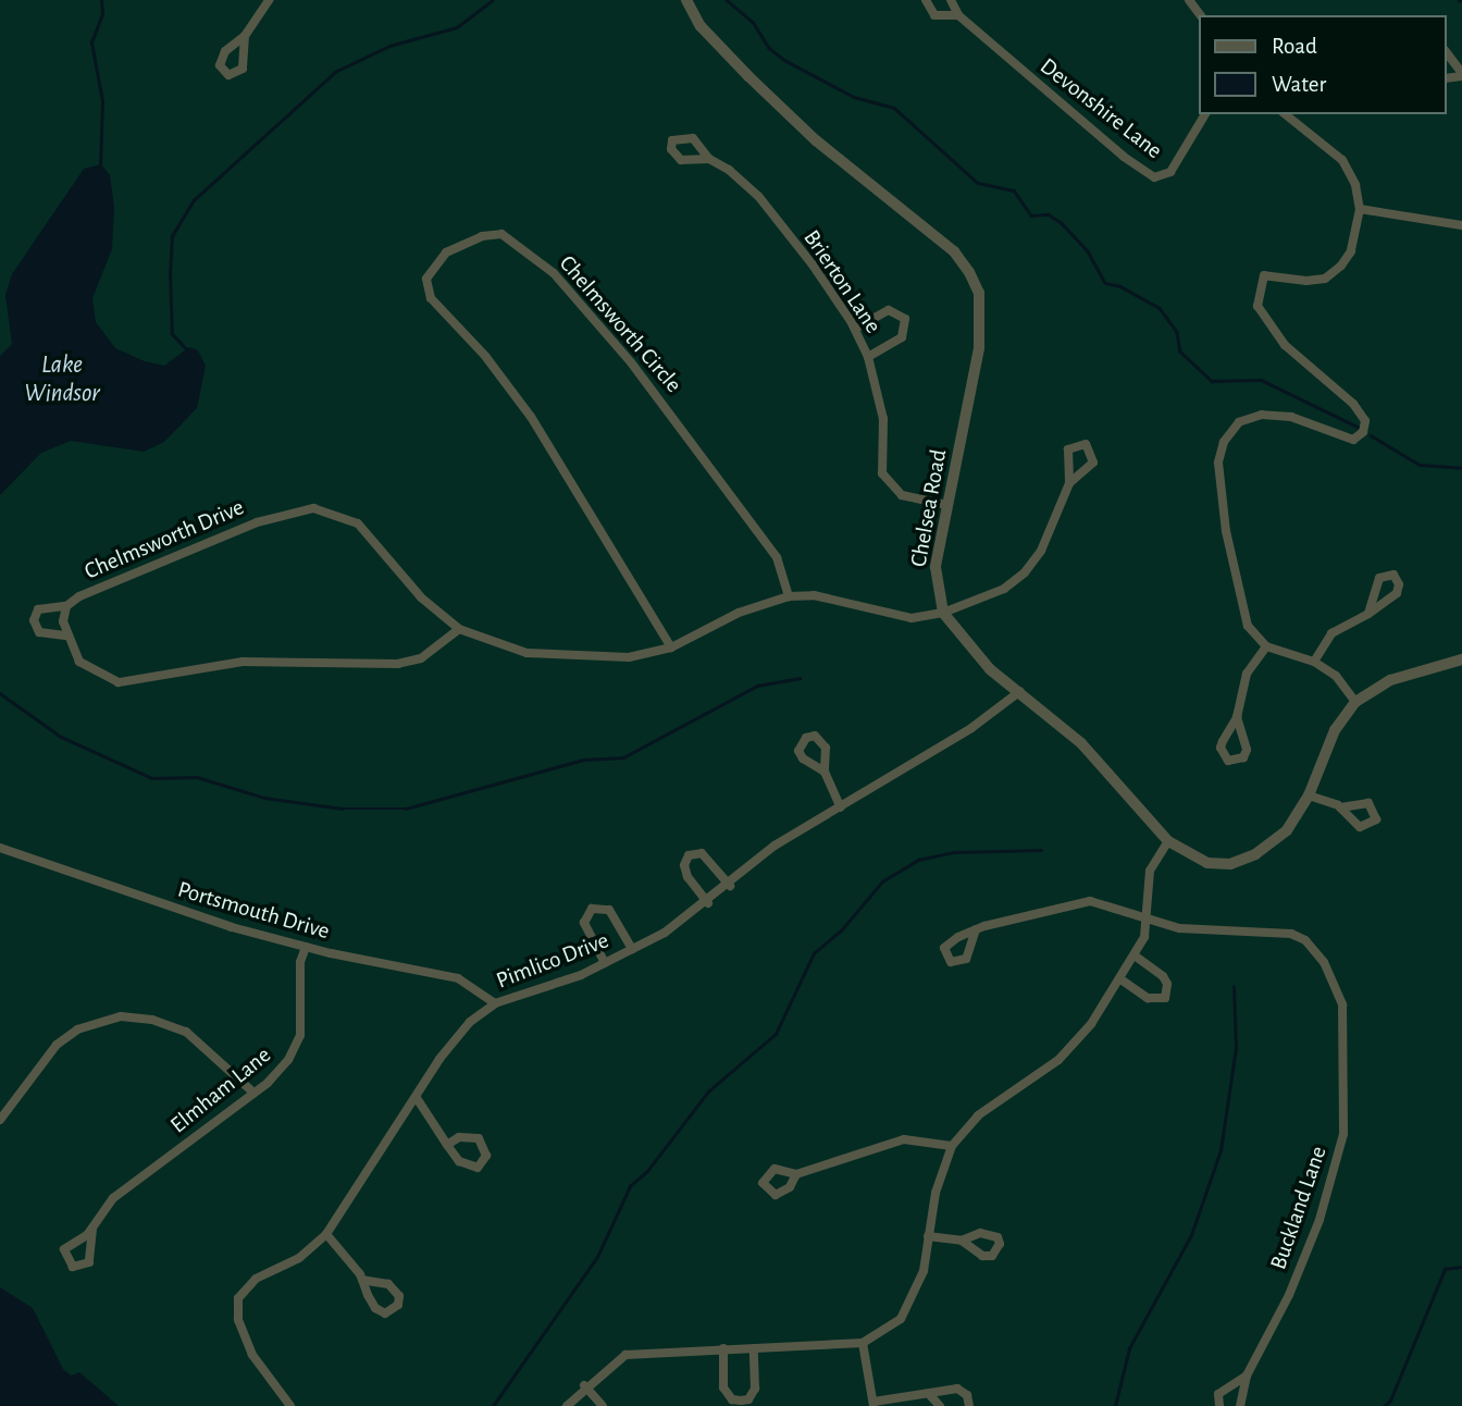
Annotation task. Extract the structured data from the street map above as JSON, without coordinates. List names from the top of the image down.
{
  "streets": {
    "street": [
      "Devonshire Lane",
      "Brierton Lane",
      "Chelmsworth Circle",
      "Chelsea Road",
      "Chelmsworth Drive",
      "Portsmouth Drive",
      "Pimlico Drive",
      "Elmham Lane",
      "Buckland Lane"
    ]
  },
  "crossings": [
    ["Brierton Lane", "Chelsea Road"],
    ["Chelmsworth Circle", "Chelmsworth Drive"],
    ["Chelsea Road", "Chelmsworth Drive"],
    ["Chelsea Road", "Pimlico Drive"],
    ["Portsmouth Drive", "Pimlico Drive"],
    ["Portsmouth Drive", "Elmham Lane"]
  ],
  "water": ["Lake Windsor"],
  "legend": ["Road", "Water"]
}
